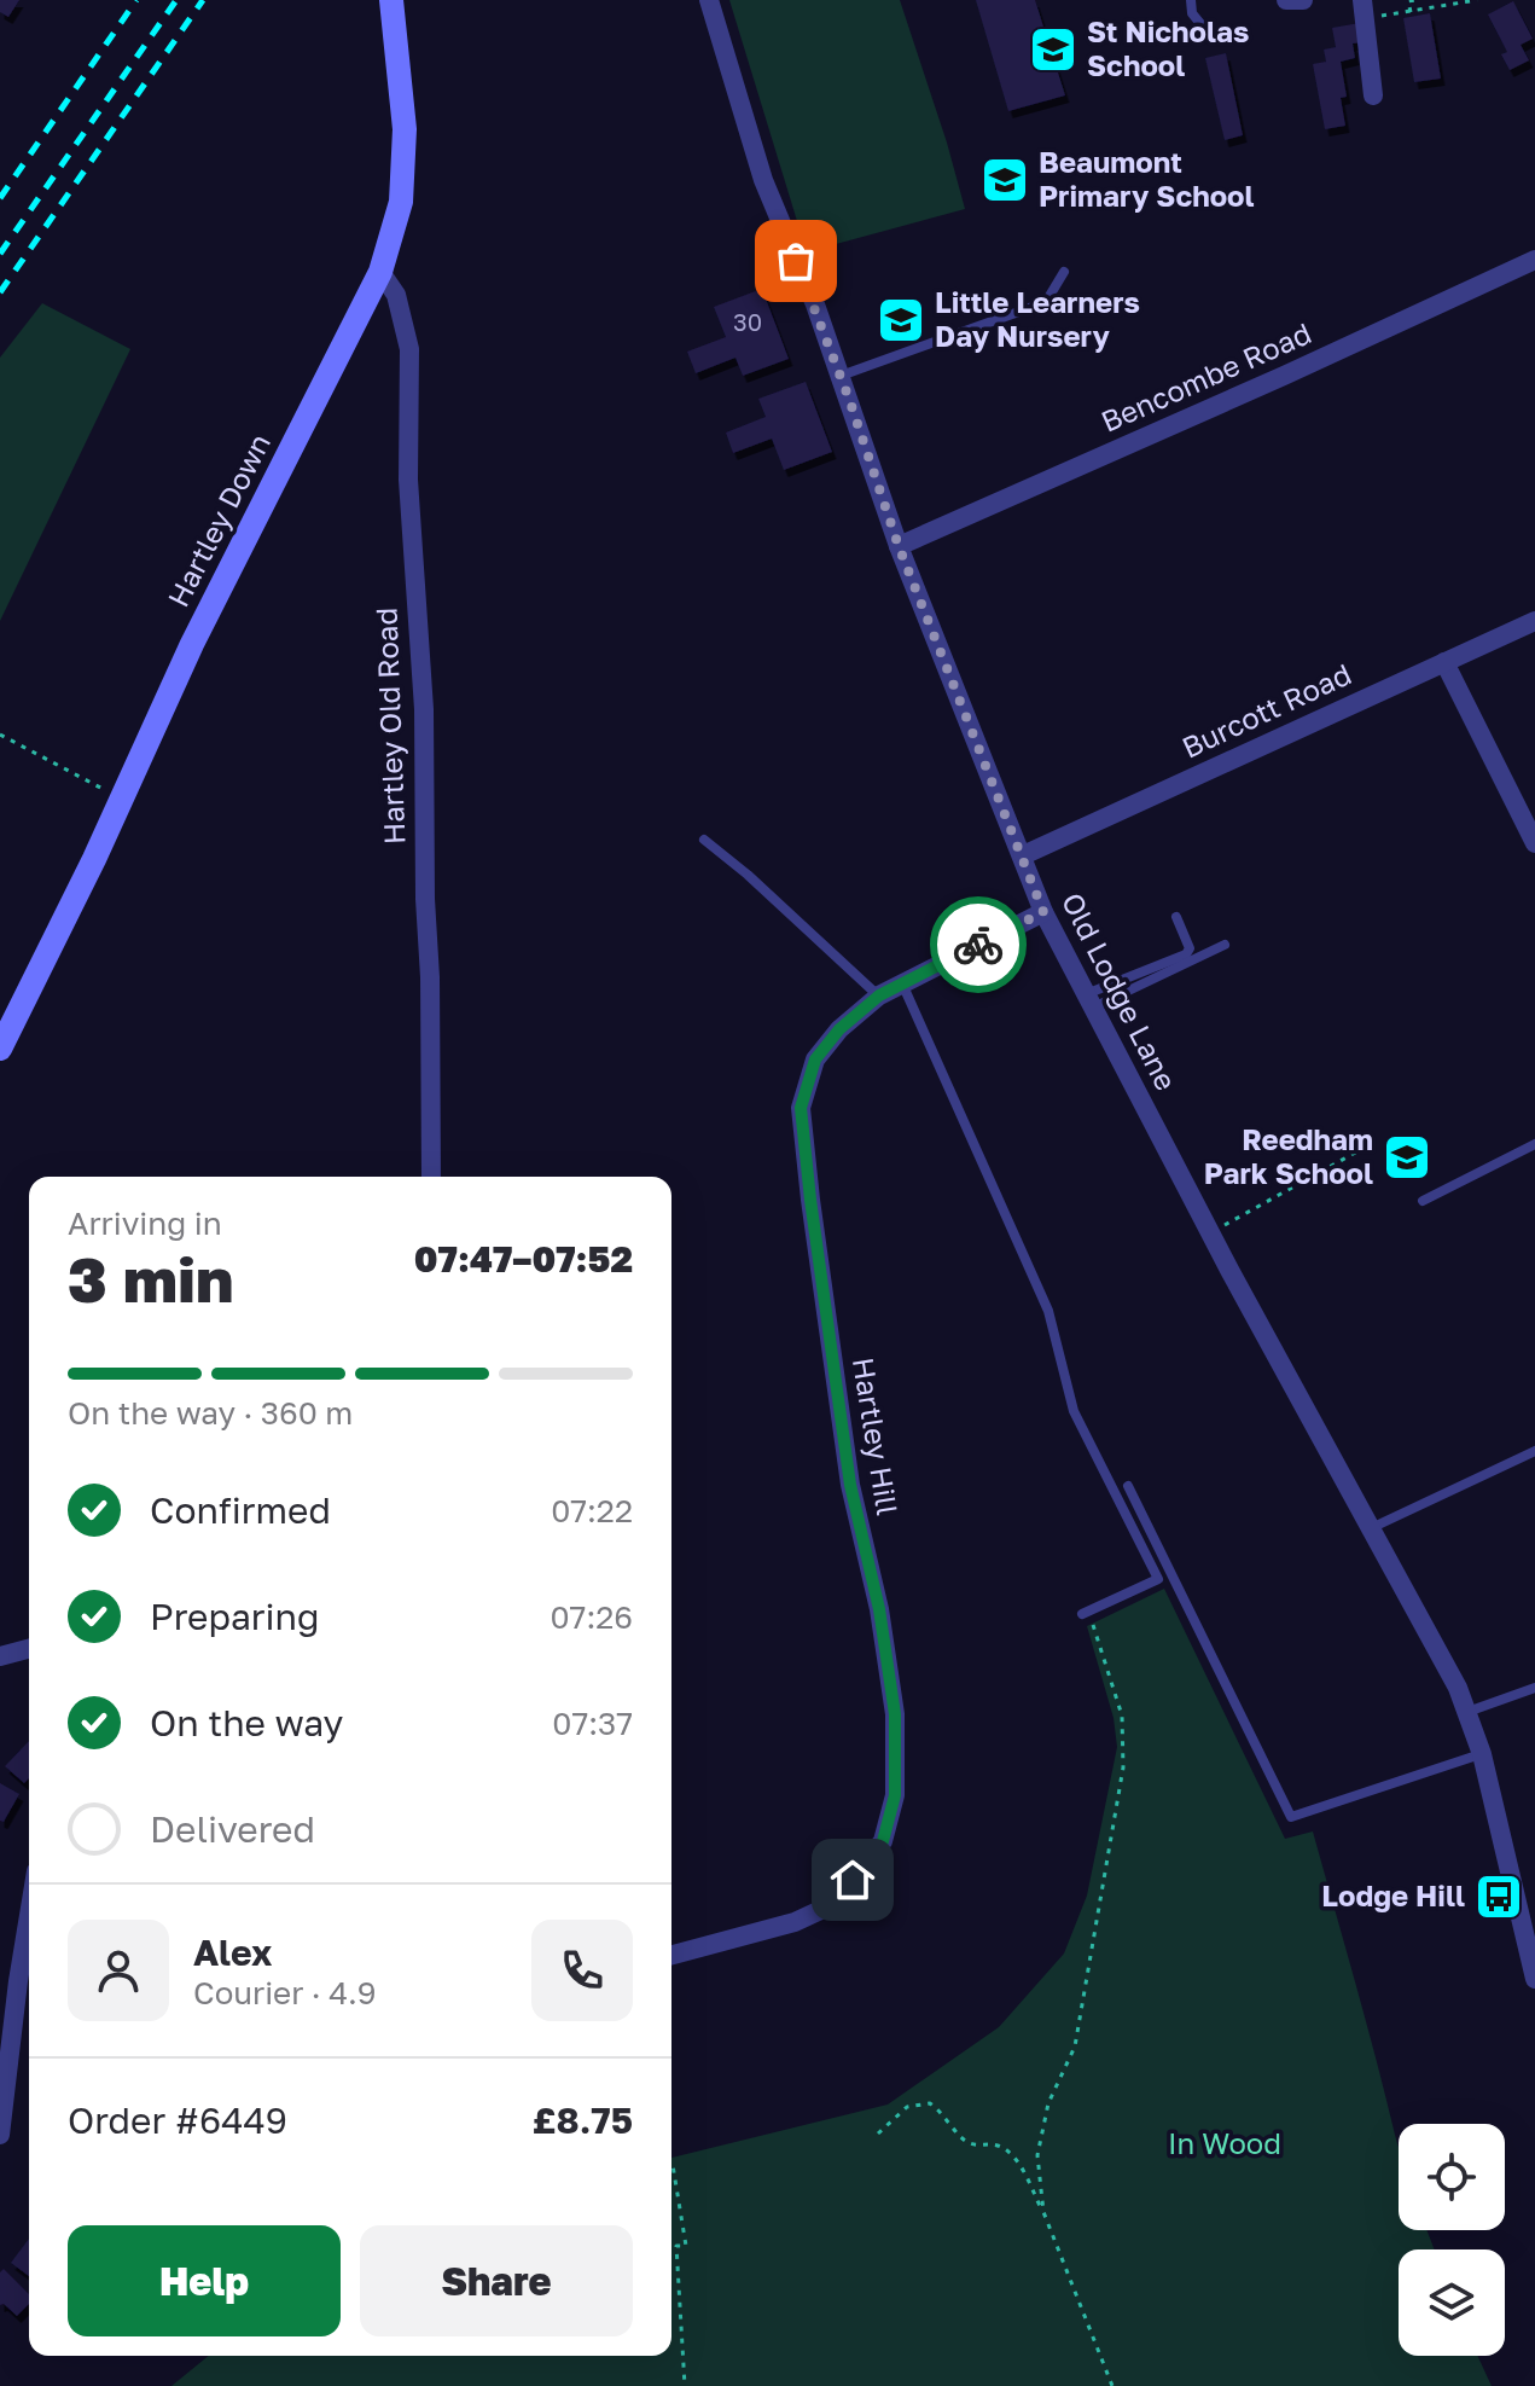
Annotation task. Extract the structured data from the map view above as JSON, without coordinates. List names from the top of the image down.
{
  "streets": {
    "street": [
      "Bencombe Road",
      "Hartley Down",
      "Burcott Road",
      "Hartley Old Road",
      "Old Lodge Lane",
      "Hartley Hill"
    ]
  },
  "crossings": [
    ["Bencombe Road", "Old Lodge Lane"],
    ["Hartley Down", "Hartley Old Road"],
    ["Burcott Road", "Old Lodge Lane"],
    ["Old Lodge Lane", "Hartley Hill"]
  ],
  "parks": ["In Wood"],
  "places": {
    "school or university": [
      "St Nicholas School",
      "Beaumont Primary School",
      "Little Learners Day Nursery",
      "Reedham Park School"
    ],
    "bus stop": ["Lodge Hill"]
  },
  "house_numbers": ["30"],
  "page": {
    "heading": ["3 min", "Arriving in", "07:47–07:52"],
    "panel": [
      "Alex",
      "Courier · 4.9",
      "Order #6449",
      "£8.75"
    ],
    "bar": "On the way · 360 m",
    "list": [
      ["Confirmed", "07:22"],
      ["Preparing", "07:26"],
      ["On the way", "07:37"],
      "Delivered"
    ],
    "buttons": ["Help", "Share"]
  }
}
